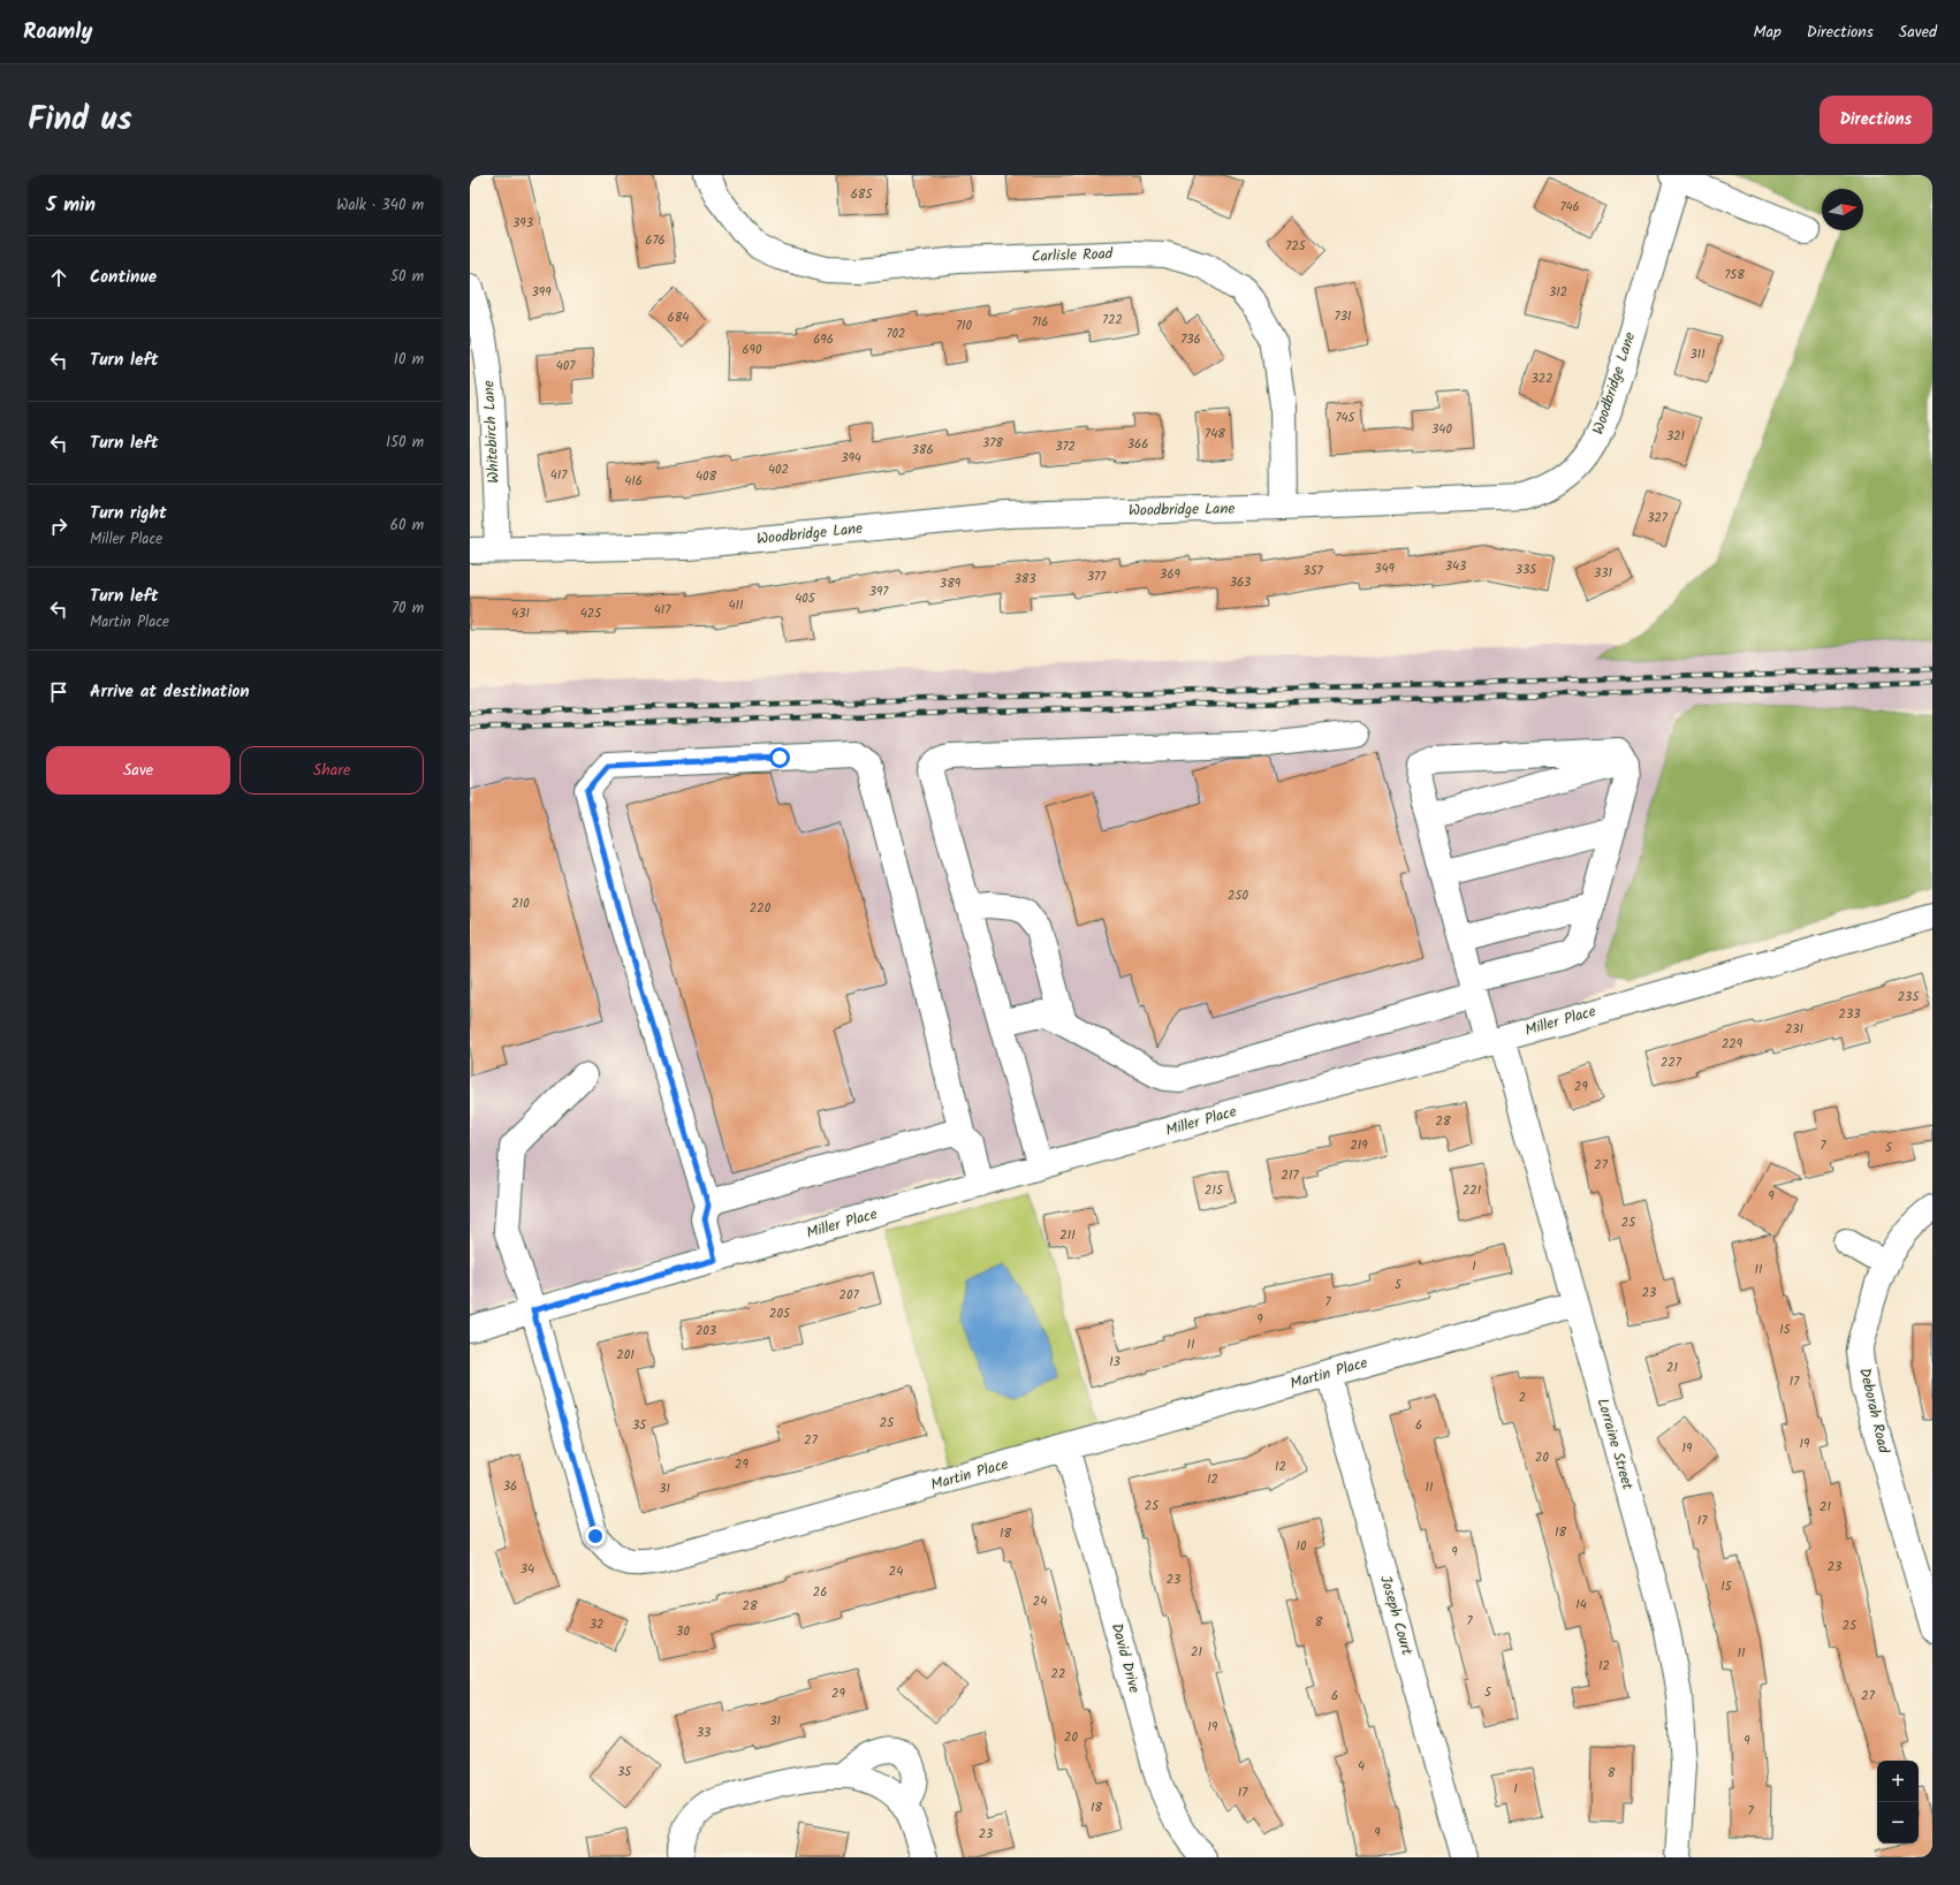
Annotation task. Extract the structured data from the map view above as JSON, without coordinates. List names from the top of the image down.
{
  "streets": {
    "street": [
      "Carlisle Road",
      "Woodbridge Lane",
      "Whitebirch Lane",
      "Miller Place",
      "Martin Place",
      "Deborah Road",
      "Lorraine Street",
      "Joseph Court",
      "David Drive"
    ]
  },
  "crossings": [
    ["Carlisle Road", "Woodbridge Lane"],
    ["Woodbridge Lane", "Whitebirch Lane"],
    ["Miller Place", "Martin Place"],
    ["Miller Place", "Lorraine Street"],
    ["Martin Place", "Lorraine Street"],
    ["Martin Place", "Joseph Court"],
    ["Martin Place", "David Drive"]
  ],
  "house_numbers": [
    "685",
    "746",
    "393",
    "676",
    "725",
    "758",
    "399",
    "312",
    "731",
    "684",
    "722",
    "716",
    "710",
    "702",
    "696",
    "736",
    "690",
    "311",
    "407",
    "322",
    "745",
    "340",
    "748",
    "321",
    "378",
    "366",
    "372",
    "386",
    "394",
    "402",
    "417",
    "408",
    "416",
    "327",
    "343",
    "349",
    "335",
    "357",
    "331",
    "369",
    "377",
    "383",
    "363",
    "389",
    "397",
    "405",
    "411",
    "417",
    "431",
    "425",
    "250",
    "210",
    "220",
    "235",
    "233",
    "231",
    "229",
    "227",
    "29",
    "28",
    "219",
    "7",
    "5",
    "27",
    "217",
    "215",
    "221",
    "9",
    "25",
    "211",
    "1",
    "11",
    "5",
    "23",
    "207",
    "7",
    "205",
    "9",
    "15",
    "203",
    "11",
    "201",
    "13",
    "21",
    "17",
    "2",
    "25",
    "35",
    "6",
    "27",
    "19",
    "19",
    "20",
    "29",
    "12",
    "12",
    "36",
    "11",
    "31",
    "25",
    "21",
    "17",
    "18",
    "18",
    "10",
    "9",
    "23",
    "34",
    "24",
    "23",
    "15",
    "26",
    "24",
    "14",
    "28",
    "7",
    "8",
    "32",
    "25",
    "30",
    "21",
    "11",
    "12",
    "22",
    "5",
    "29",
    "6",
    "27",
    "31",
    "19",
    "33",
    "20",
    "9",
    "4",
    "35",
    "8",
    "1",
    "17",
    "18",
    "7",
    "9",
    "23"
  ],
  "north": "right",
  "page": {
    "header": "Roamly",
    "nav": ["Map", "Directions", "Saved"],
    "title": "Find us",
    "buttons": [
      "Directions",
      ["Save", "Share"]
    ],
    "heading": ["5 min", "Walk · 340 m"],
    "list": [
      ["Continue", "50 m"],
      ["Turn left", "10 m"],
      ["Turn left", "150 m"],
      ["Turn right", "Miller Place", "60 m"],
      ["Turn left", "Martin Place", "70 m"],
      "Arrive at destination"
    ],
    "map_buttons": ["+", "−"]
  }
}
